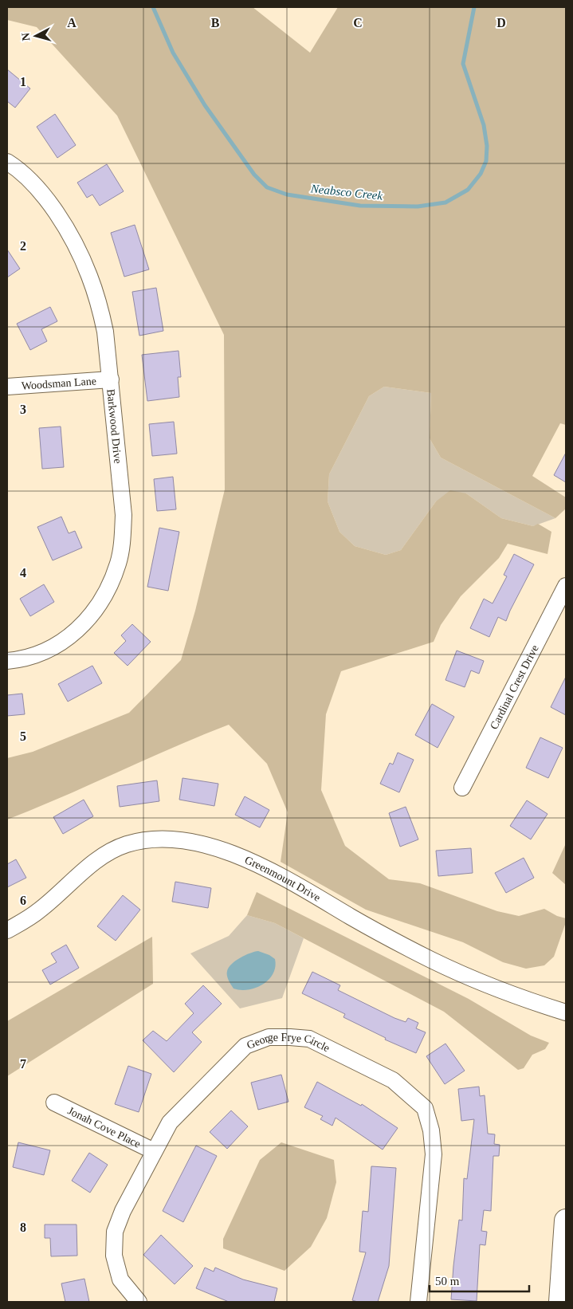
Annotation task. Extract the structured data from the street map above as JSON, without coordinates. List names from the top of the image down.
{
  "streets": {
    "street": [
      "Woodsman Lane",
      "Barkwood Drive",
      "Cardinal Crest Drive",
      "Greenmount Drive",
      "George Frye Circle",
      "Jonah Cove Place"
    ]
  },
  "crossings": [
    ["Woodsman Lane", "Barkwood Drive"],
    ["George Frye Circle", "Jonah Cove Place"]
  ],
  "water": ["Neabsco Creek"],
  "scale_bar": "50 m",
  "north": "left",
  "grid": {
    "columns": [
      "A",
      "B",
      "C",
      "D"
    ],
    "rows": [
      "1",
      "2",
      "3",
      "4",
      "5",
      "6",
      "7",
      "8"
    ]
  }
}
